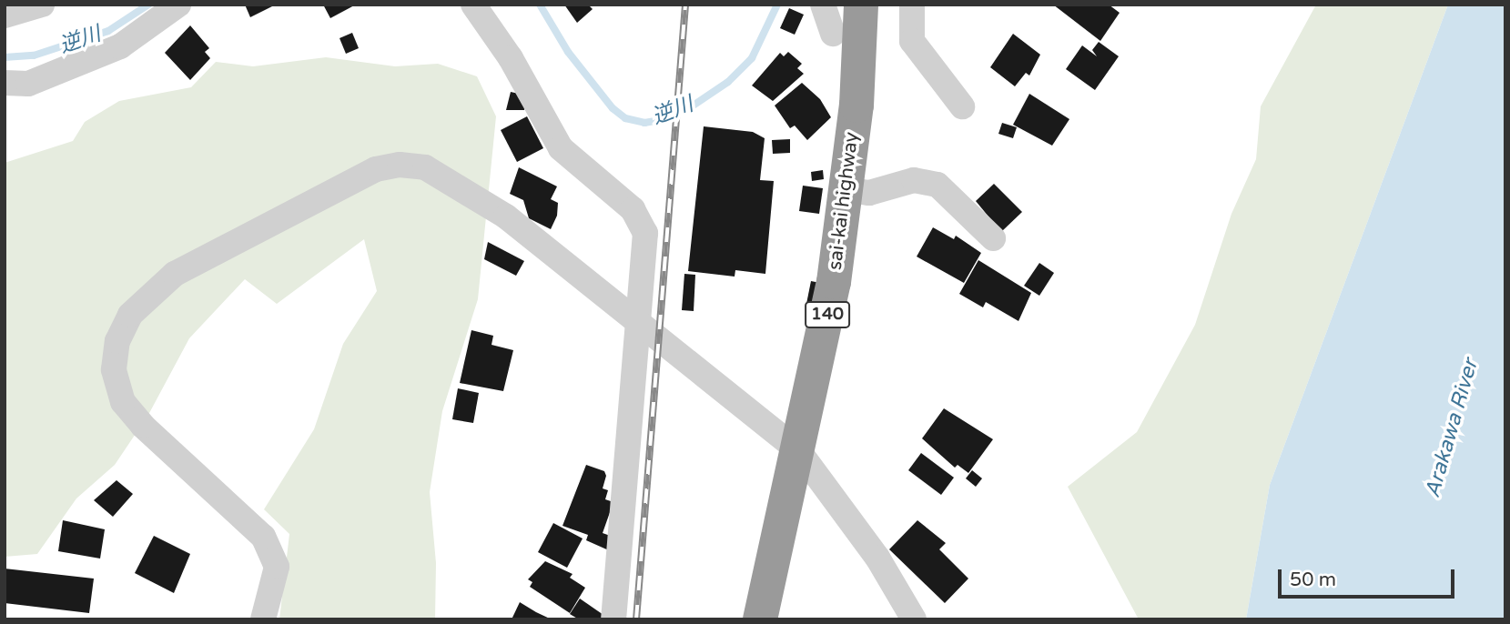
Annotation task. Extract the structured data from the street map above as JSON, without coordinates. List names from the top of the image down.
{
  "streets": {
    "highway": ["sai-kai highway", "140"]
  },
  "water": ["逆川", "Arakawa River"],
  "scale_bar": "50 m"
}
